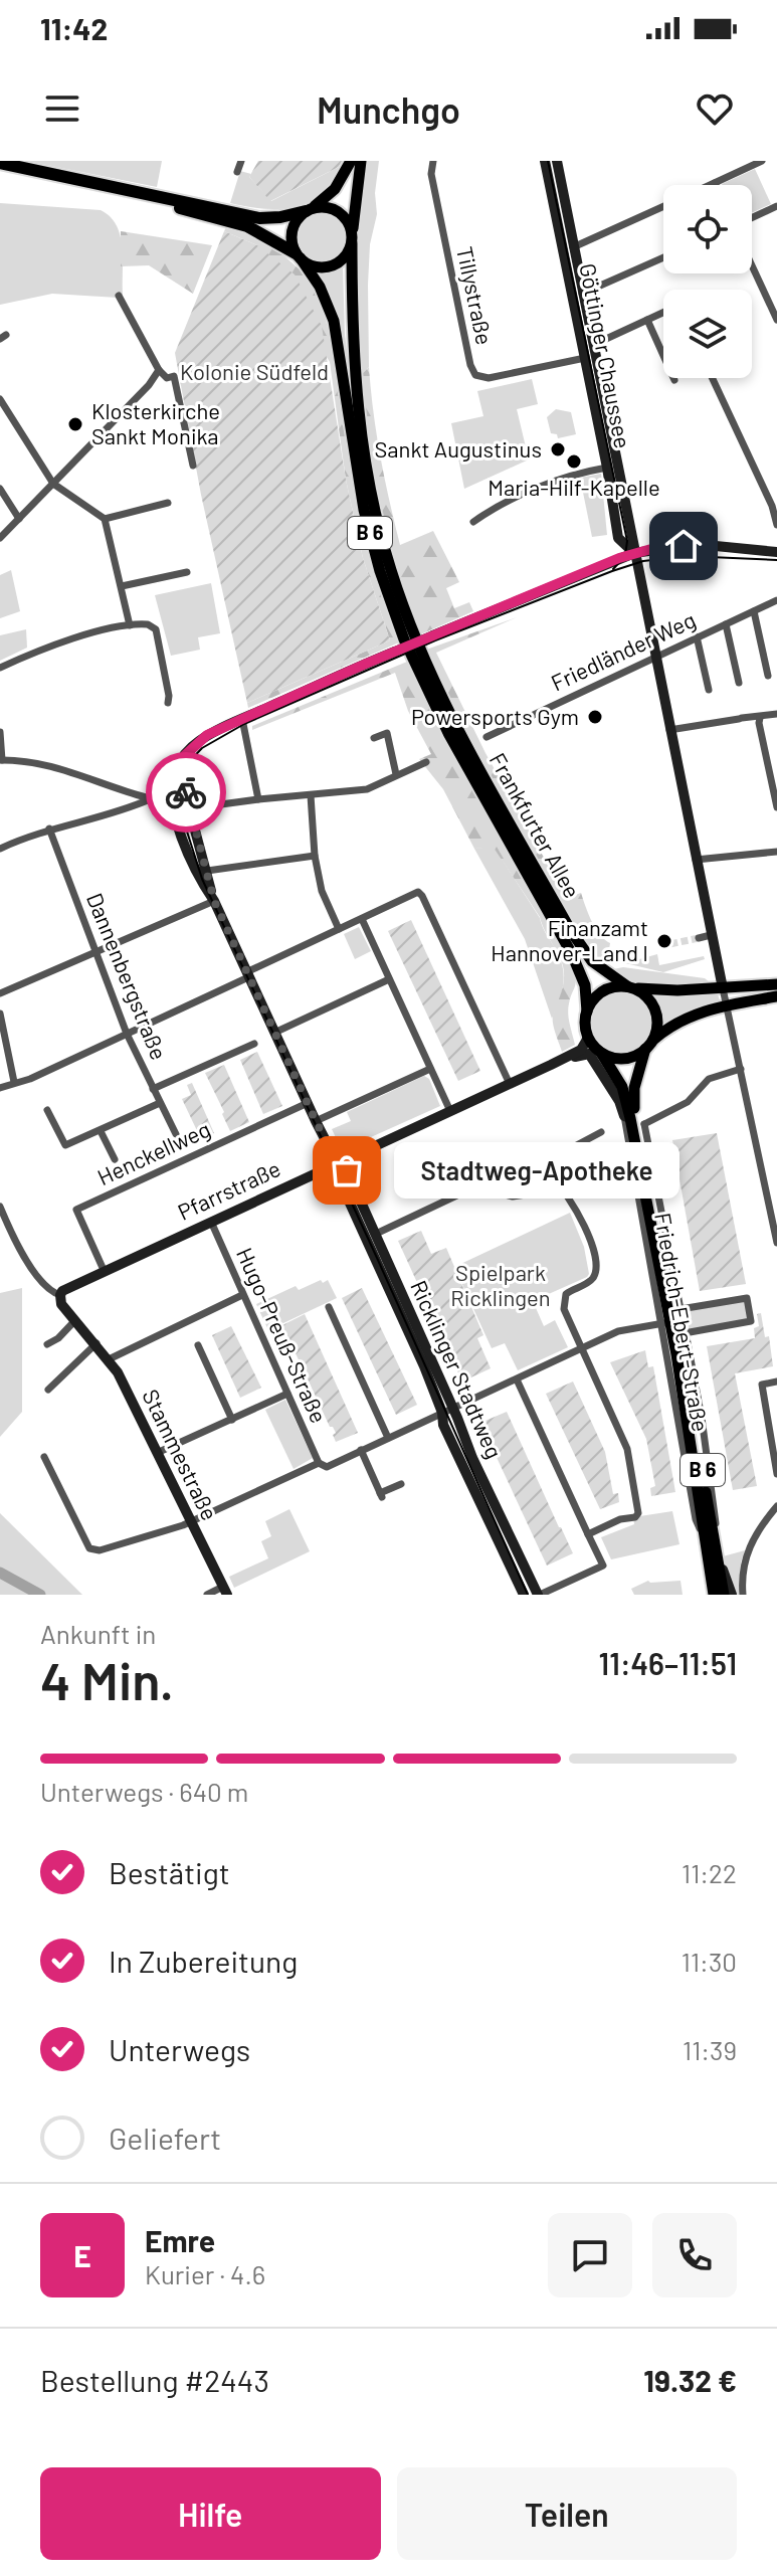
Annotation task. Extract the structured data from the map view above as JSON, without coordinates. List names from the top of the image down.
{
  "streets": {
    "main road": ["B 6", "Frankfurter Allee", "Friedrich-Ebert-Straße"],
    "street": [
      "Tillystraße",
      "Göttinger Chaussee",
      "Friedländer Weg",
      "Dannenbergstraße",
      "Henckellweg",
      "Pfarrstraße",
      "Hugo-Preuß-Straße",
      "Ricklinger Stadtweg",
      "Stammestraße"
    ]
  },
  "crossings": [
    ["Tillystraße", "Göttinger Chaussee"],
    ["Göttinger Chaussee", "Friedländer Weg"],
    ["B 6", "Frankfurter Allee"],
    ["B 6", "Pfarrstraße"],
    ["B 6", "Friedrich-Ebert-Straße"],
    ["Frankfurter Allee", "Pfarrstraße"],
    ["Frankfurter Allee", "Friedrich-Ebert-Straße"],
    ["Henckellweg", "Pfarrstraße"],
    ["Henckellweg", "Ricklinger Stadtweg"],
    ["Pfarrstraße", "Friedrich-Ebert-Straße"],
    ["Pfarrstraße", "Hugo-Preuß-Straße"],
    ["Pfarrstraße", "Ricklinger Stadtweg"],
    ["Pfarrstraße", "Stammestraße"]
  ],
  "parks": ["Kolonie Südfeld", "Spielpark Ricklingen"],
  "places": [
    "Klosterkirche Sankt Monika",
    "Sankt Augustinus",
    "Maria-Hilf-Kapelle",
    "Powersports Gym",
    "Finanzamt Hannover-Land I",
    "Stadtweg-Apotheke"
  ],
  "page": {
    "status": "11:42",
    "header": "Munchgo",
    "bubble": "Stadtweg-Apotheke",
    "heading": ["4 Min.", "Ankunft in", "11:46–11:51"],
    "panel": [
      "Emre",
      "Kurier · 4.6",
      "Bestellung #2443",
      "19.32 €"
    ],
    "bar": "Unterwegs · 640 m",
    "list": [
      ["Bestätigt", "11:22"],
      ["In Zubereitung", "11:30"],
      ["Unterwegs", "11:39"],
      "Geliefert"
    ],
    "round": "E",
    "buttons": ["Hilfe", "Teilen"]
  }
}
